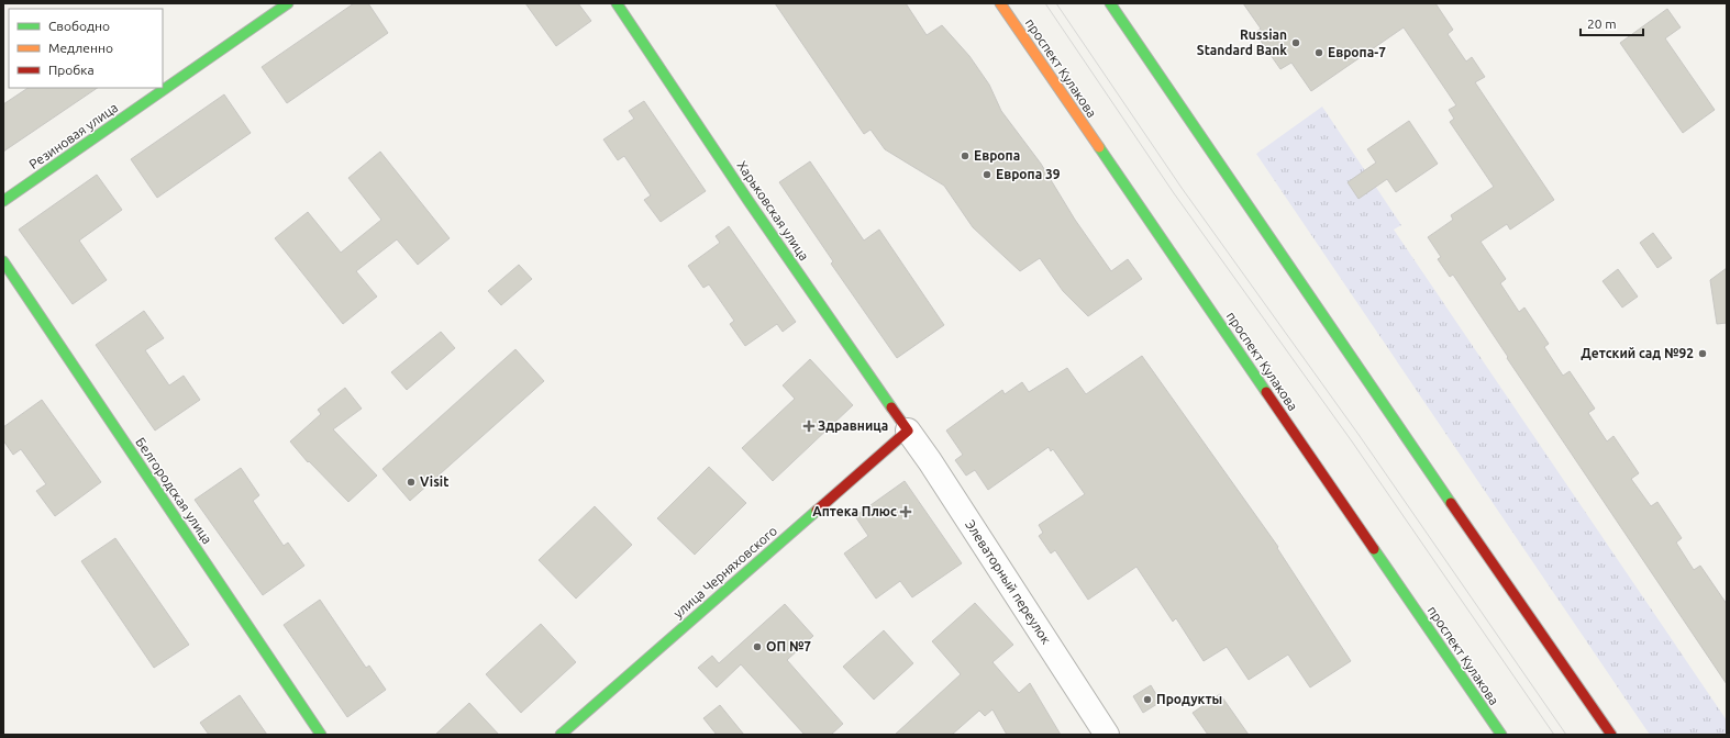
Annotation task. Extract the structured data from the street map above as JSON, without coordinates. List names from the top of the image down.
{
  "streets": {
    "main road": [
      "проспект Кулакова",
      "Резиновая улица",
      "Харьковская улица",
      "Белгородская улица",
      "улица Черняховского"
    ],
    "street": ["Элеваторный переулок"]
  },
  "crossings": [
    ["Харьковская улица", "улица Черняховского"],
    ["Харьковская улица", "Элеваторный переулок"],
    ["улица Черняховского", "Элеваторный переулок"]
  ],
  "places": {
    "other": [
      "Russian Standard Bank",
      "Европа-7",
      "Европа",
      "Европа 39",
      "Детский сад №92",
      "Visit",
      "ОП №7",
      "Продукты"
    ],
    "health": ["Здравница", "Аптека Плюс"]
  },
  "legend": ["Свободно", "Медленно", "Пробка"],
  "scale_bar": "20 m"
}
